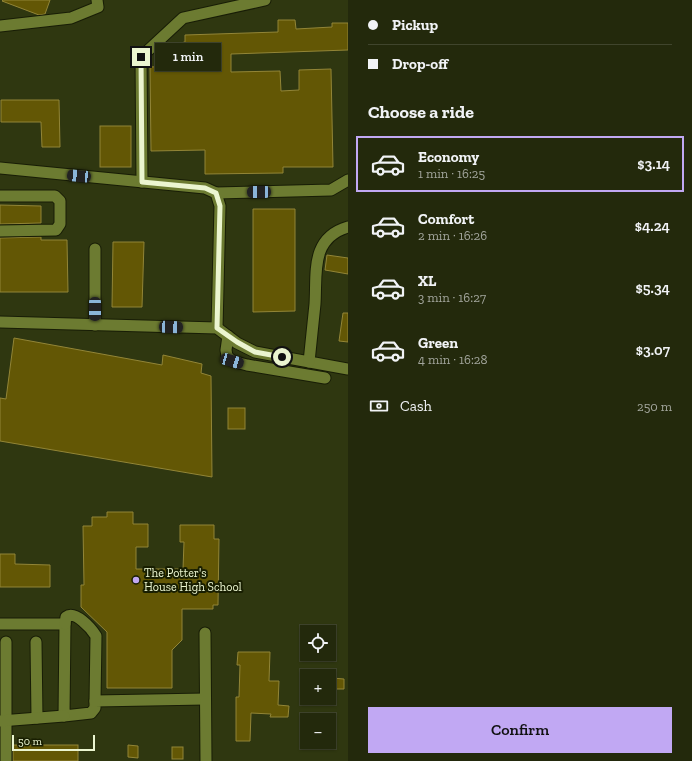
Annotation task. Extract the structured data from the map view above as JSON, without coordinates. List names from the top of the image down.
{
  "places": ["The Potter's House High School"],
  "scale_bar": "50 m",
  "page": {
    "banner": ["Pickup", "Drop-off"],
    "bubble": "1 min",
    "heading": "Choose a ride",
    "list": [
      {
        "name": "Economy",
        "note": "1 min · 16:25",
        "value": "$3.14"
      },
      {
        "name": "Comfort",
        "note": "2 min · 16:26",
        "value": "$4.24"
      },
      {
        "name": "XL",
        "note": "3 min · 16:27",
        "value": "$5.34"
      },
      {
        "name": "Green",
        "note": "4 min · 16:28",
        "value": "$3.07"
      }
    ],
    "pay": ["Cash", "250 m"],
    "map_buttons": ["+", "−"],
    "buttons": "Confirm",
    "scale": "50 m"
  }
}
